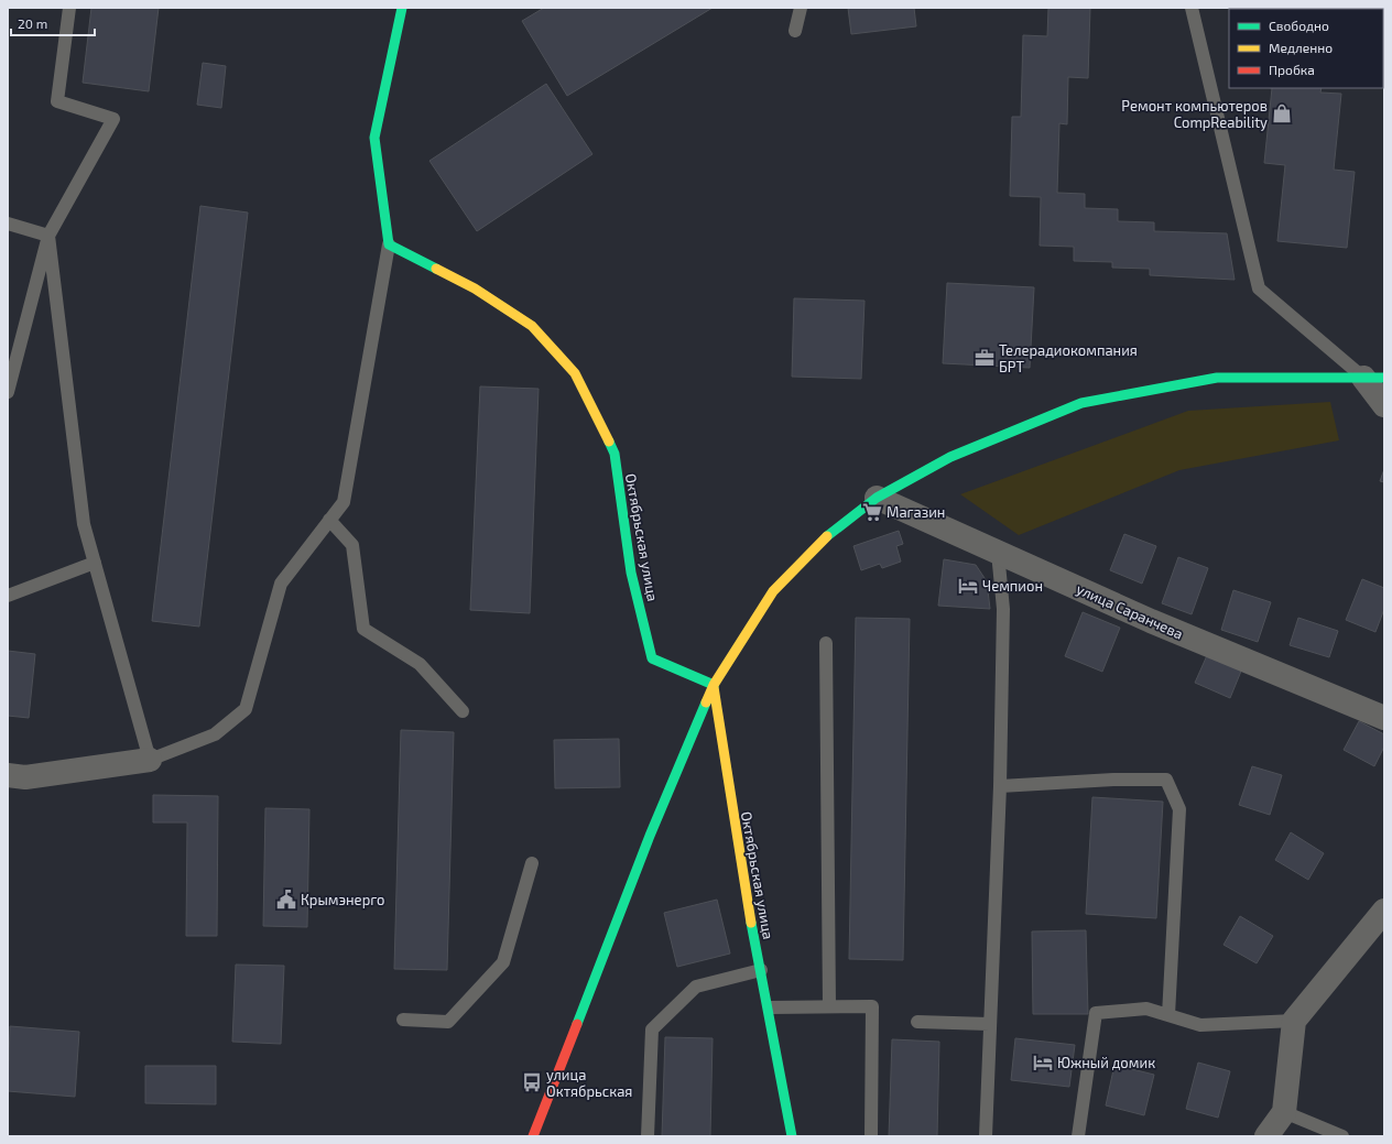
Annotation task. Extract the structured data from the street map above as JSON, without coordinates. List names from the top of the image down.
{
  "streets": {
    "street": ["Октябрьская улица", "улица Саранчева"]
  },
  "places": {
    "shop": ["Ремонт компьютеров CompReability"],
    "office": ["Телерадиокомпания БРТ"],
    "supermarket": ["Магазин"],
    "hotel": ["Чемпион", "Южный домик"],
    "public building": ["Крымэнерго"],
    "bus stop": ["улица Октябрьская"]
  },
  "legend": ["Свободно", "Медленно", "Пробка"],
  "scale_bar": "20 m"
}
